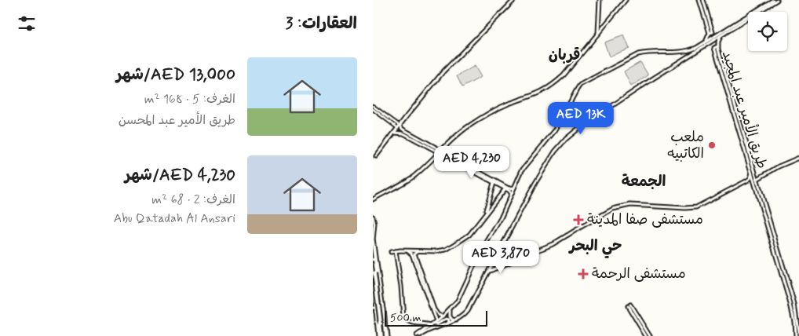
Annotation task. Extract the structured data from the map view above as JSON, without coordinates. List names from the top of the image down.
{
  "streets": {
    "main road": ["طريق الأمير عبد المجيد"]
  },
  "districts": ["قربان", "الجمعة", "حي البحر"],
  "places": {
    "other": ["ملعب الكاتبيه"],
    "health": ["مستشفی صفا المدینة", "مستشفى الرحمة"]
  },
  "scale_bar": "500 m",
  "page": {
    "heading": "العقارات: 3",
    "list": [
      {
        "name": "AED 13,000/شهر",
        "note": "الغرف: 5 · 168 m² · طريق الأمير عبد المحسن"
      },
      {
        "name": "AED 4,230/شهر",
        "note": "الغرف: 2 · 68 m² · Abu Qatadah Al Ansari"
      }
    ],
    "price": ["AED 13K", "AED 4,230", "AED 3,870"],
    "scale": "500 m"
  }
}
